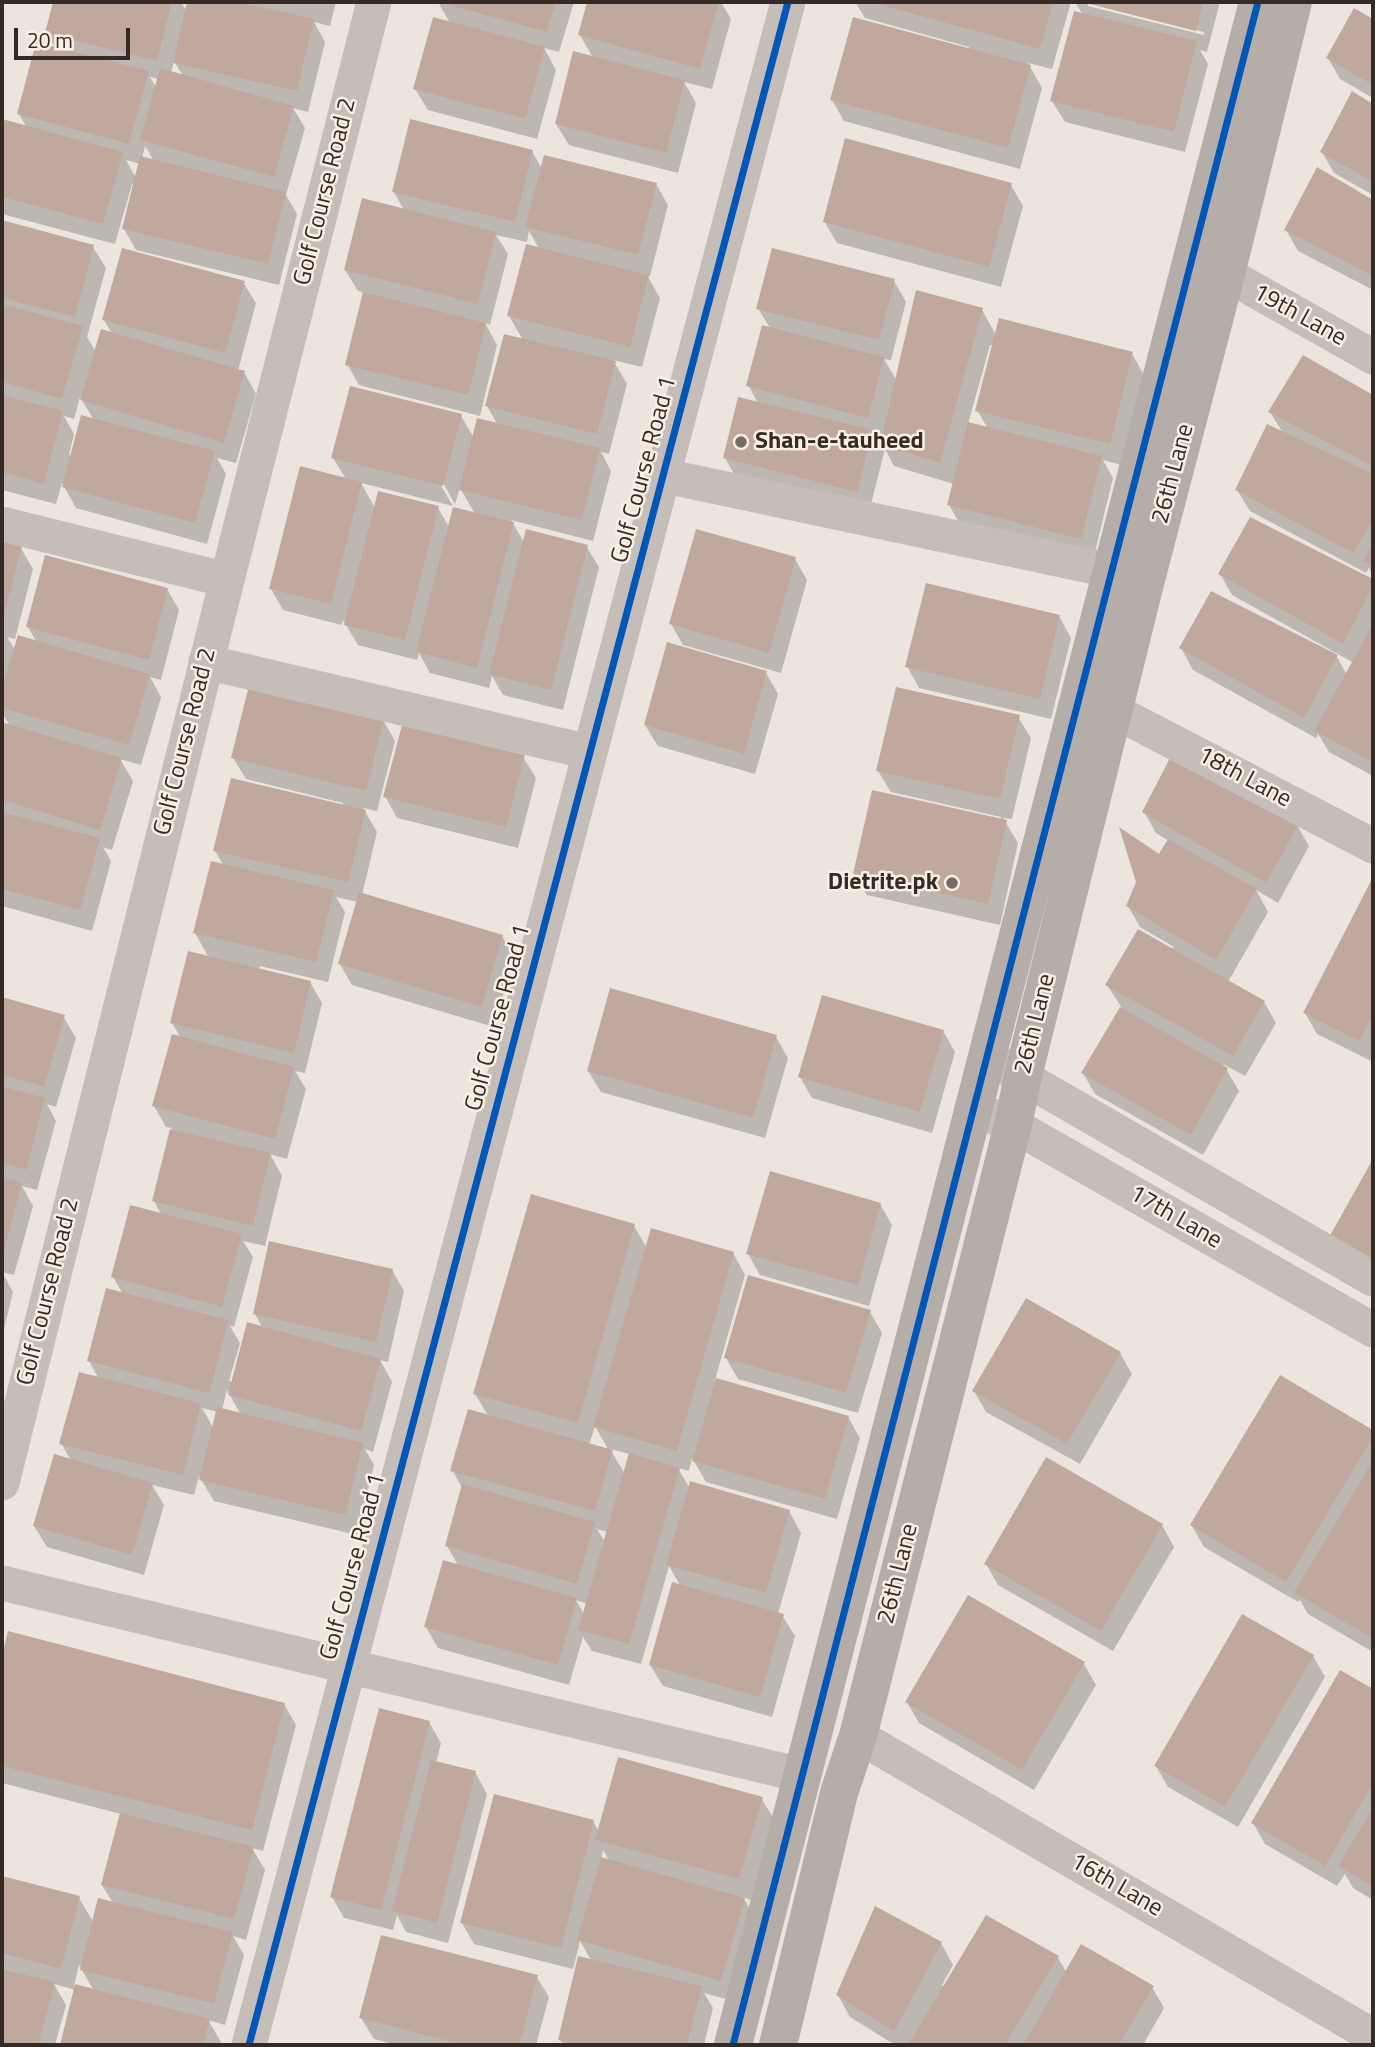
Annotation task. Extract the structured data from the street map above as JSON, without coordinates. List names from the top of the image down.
{
  "streets": {
    "street": [
      "Golf Course Road 2",
      "19th Lane",
      "Golf Course Road 1",
      "26th Lane",
      "18th Lane",
      "17th Lane",
      "16th Lane"
    ]
  },
  "crossings": [
    ["19th Lane", "26th Lane"],
    ["26th Lane", "18th Lane"],
    ["26th Lane", "17th Lane"],
    ["26th Lane", "16th Lane"]
  ],
  "places": ["Shan-e-tauheed", "Dietrite.pk"],
  "scale_bar": "20 m"
}
